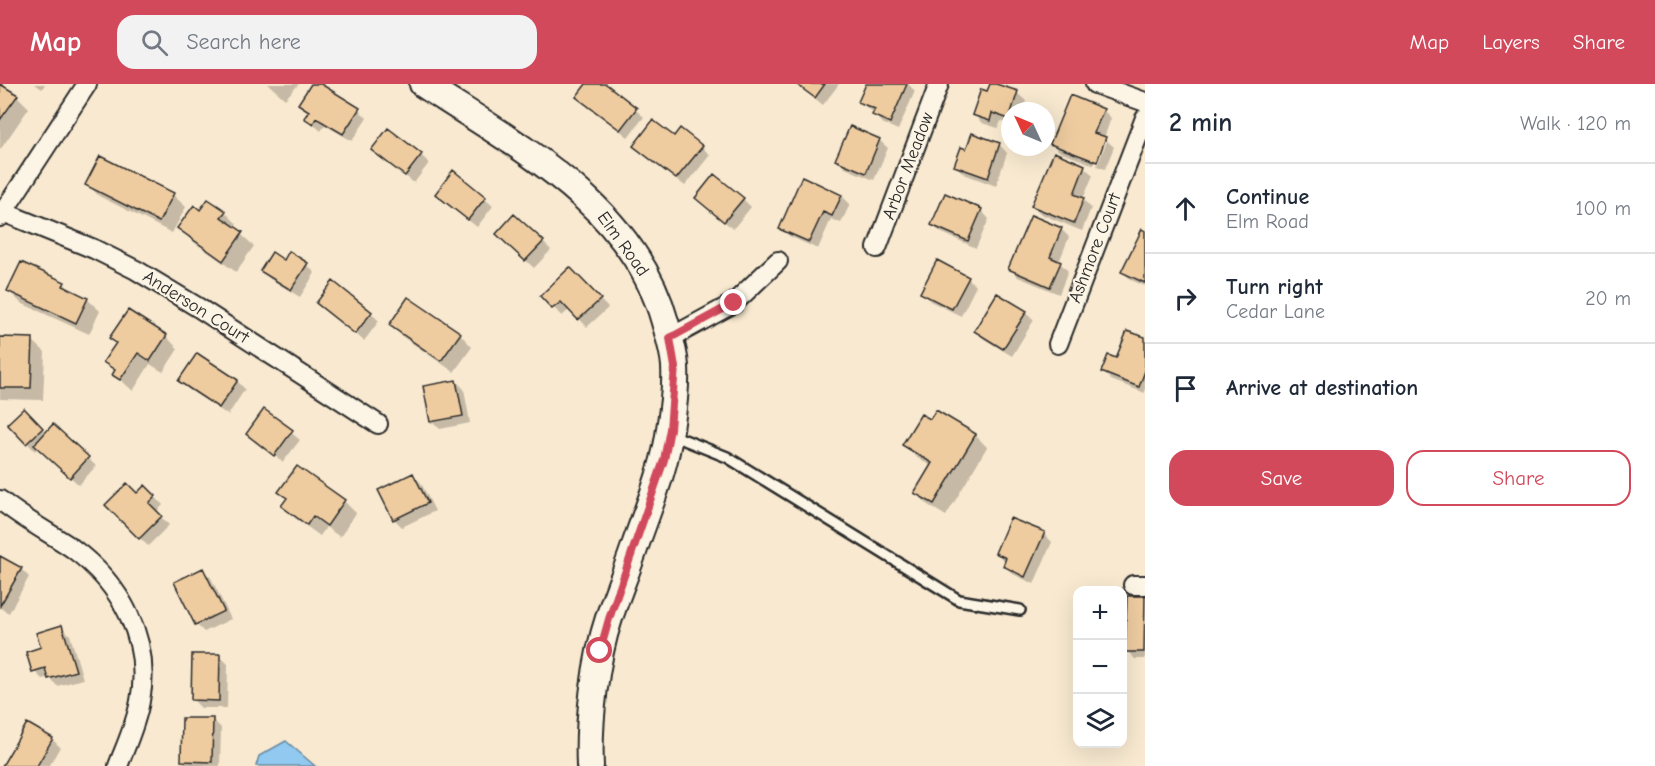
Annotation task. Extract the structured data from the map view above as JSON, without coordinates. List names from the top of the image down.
{
  "streets": {
    "street": [
      "Arbor Meadow",
      "Elm Road",
      "Ashmore Court",
      "Anderson Court"
    ]
  },
  "north": "top left",
  "page": {
    "header": "Map",
    "search": "Search here",
    "nav": ["Map", "Layers", "Share"],
    "heading": ["2 min", "Walk · 120 m"],
    "list": [
      ["Continue", "Elm Road", "100 m"],
      ["Turn right", "Cedar Lane", "20 m"],
      "Arrive at destination"
    ],
    "buttons": ["Save", "Share"],
    "map_buttons": ["+", "−"]
  }
}
